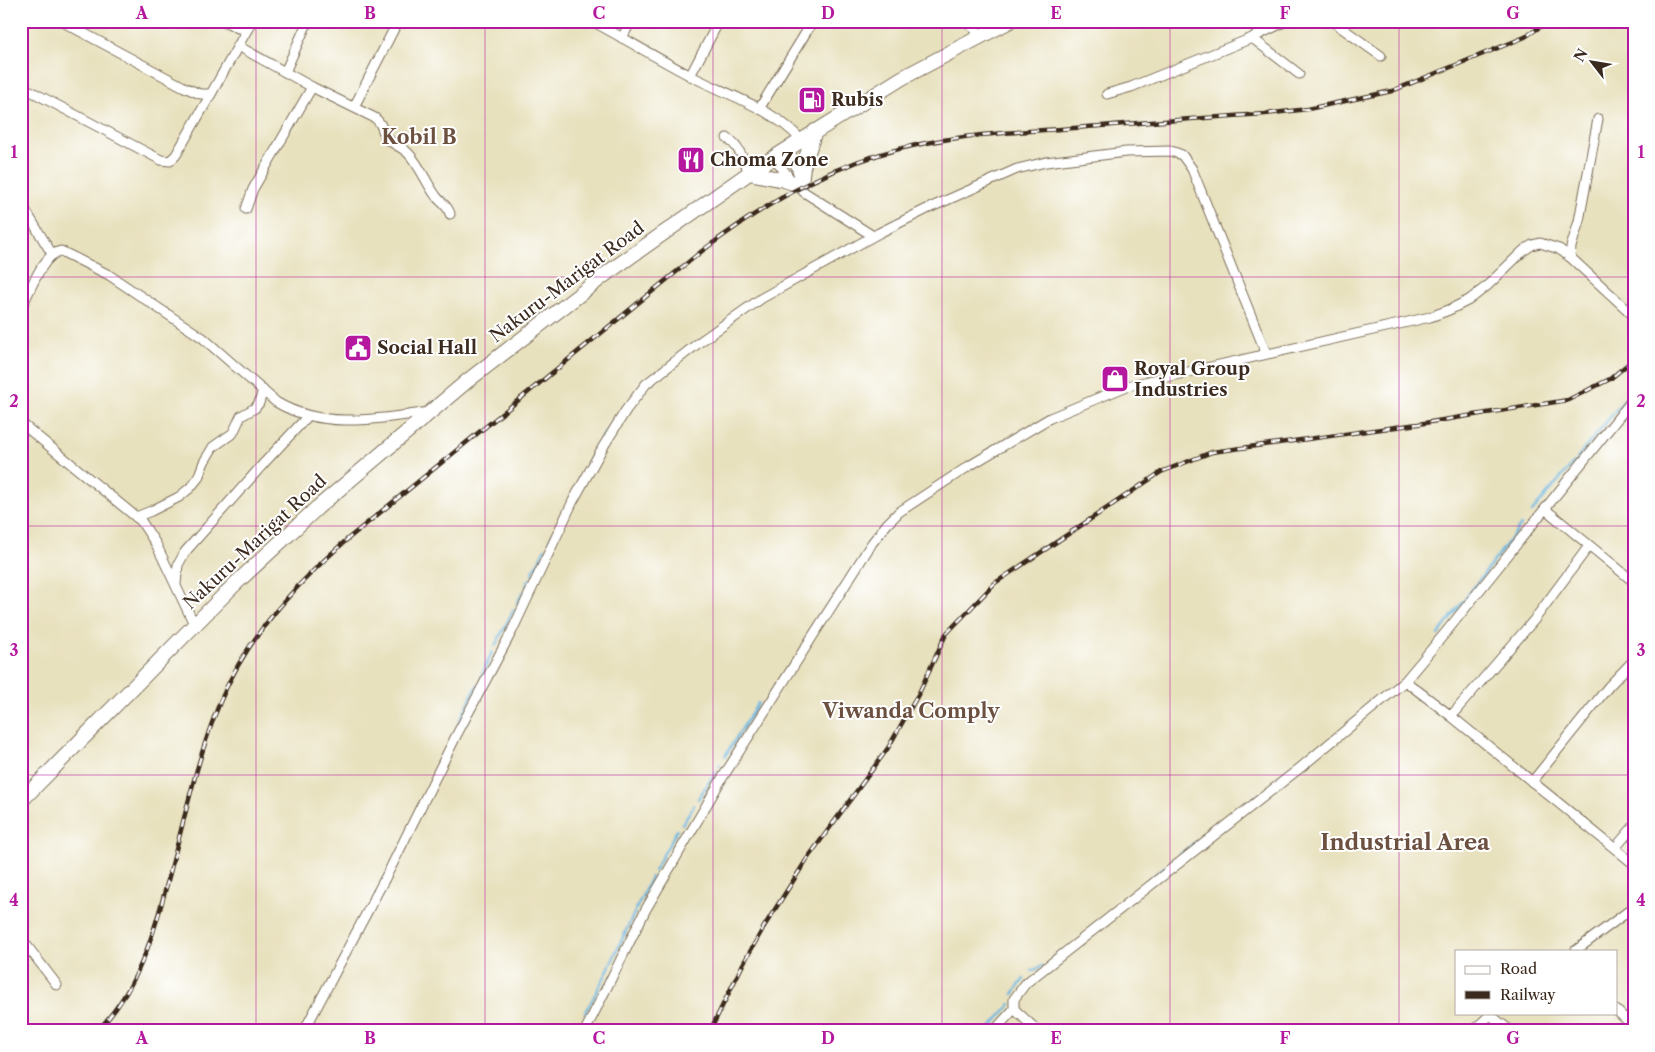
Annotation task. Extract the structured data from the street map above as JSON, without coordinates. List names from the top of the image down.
{
  "streets": {
    "main road": ["Nakuru-Marigat Road"]
  },
  "districts": ["Kobil B", "Viwanda Comply", "Industrial Area"],
  "places": {
    "fuel station": ["Rubis"],
    "restaurant": ["Choma Zone"],
    "public building": ["Social Hall"],
    "shop": ["Royal Group Industries"]
  },
  "legend": ["Road", "Railway"],
  "north": "top left",
  "grid": {
    "columns": [
      "A",
      "B",
      "C",
      "D",
      "E",
      "F",
      "G"
    ],
    "rows": [
      "1",
      "2",
      "3",
      "4"
    ]
  }
}
